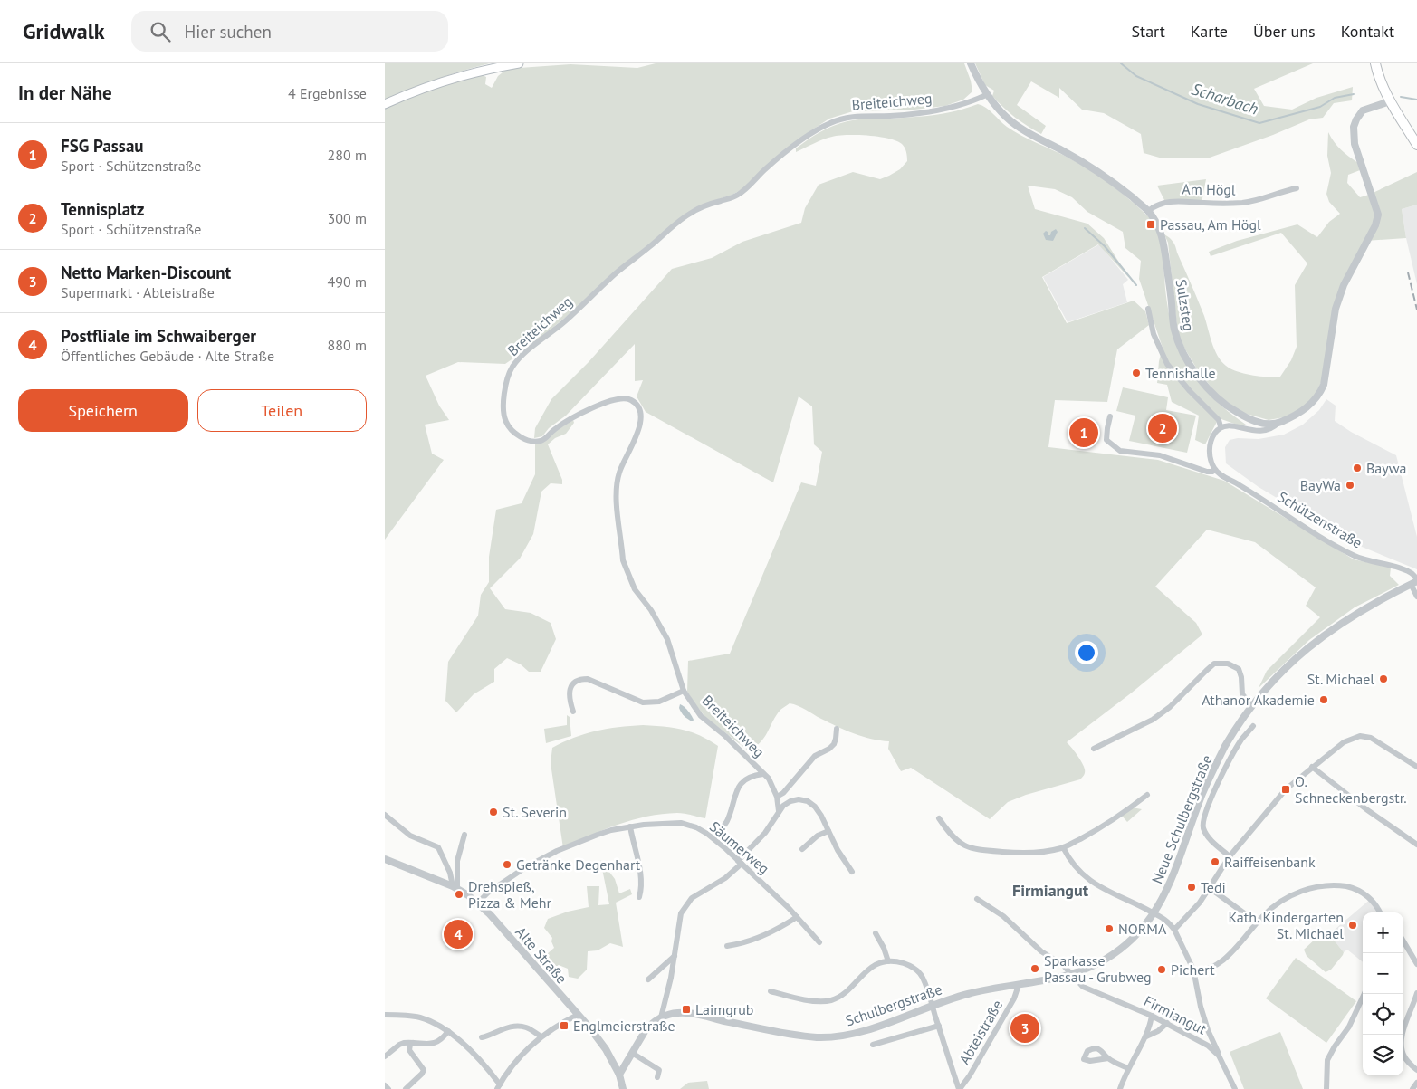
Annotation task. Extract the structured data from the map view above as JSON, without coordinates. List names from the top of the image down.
{
  "streets": {
    "street": [
      "Breiteichweg",
      "Am Högl",
      "Sulzsteg",
      "Schützenstraße",
      "Neue Schulbergstraße",
      "Säumerweg",
      "Alte Straße",
      "Schulbergstraße",
      "Firmiangut",
      "Abteistraße"
    ]
  },
  "crossings": [
    ["Breiteichweg", "Sulzsteg"],
    ["Am Högl", "Sulzsteg"],
    ["Schützenstraße", "Neue Schulbergstraße"],
    ["Neue Schulbergstraße", "Schulbergstraße"],
    ["Säumerweg", "Alte Straße"],
    ["Schulbergstraße", "Firmiangut"],
    ["Schulbergstraße", "Abteistraße"]
  ],
  "districts": ["Firmiangut"],
  "water": ["Scharbach"],
  "places": {
    "transit": [
      "Passau, Am Högl",
      "O. Schneckenbergstr.",
      "Laimgrub",
      "Englmeierstraße"
    ],
    "other": [
      "Tennishalle",
      "Baywa",
      "BayWa",
      "St. Michael",
      "Athanor Akademie",
      "St. Severin",
      "Raiffeisenbank",
      "Getränke Degenhart",
      "Tedi",
      "Drehspieß, Pizza & Mehr",
      "Kath. Kindergarten St. Michael",
      "NORMA",
      "Sparkasse Passau - Grubweg",
      "Pichert"
    ]
  },
  "page": {
    "header": "Gridwalk",
    "search": "Hier suchen",
    "nav": [
      "Start",
      "Karte",
      "Über uns",
      "Kontakt"
    ],
    "heading": ["In der Nähe", "4 Ergebnisse"],
    "list": [
      {
        "mark": "1",
        "name": "FSG Passau",
        "note": "Sport · Schützenstraße",
        "value": "280 m"
      },
      {
        "mark": "2",
        "name": "Tennisplatz",
        "note": "Sport · Schützenstraße",
        "value": "300 m"
      },
      {
        "mark": "3",
        "name": "Netto Marken-Discount",
        "note": "Supermarkt · Abteistraße",
        "value": "490 m"
      },
      {
        "mark": "4",
        "name": "Postfliale im Schwaiberger",
        "note": "Öffentliches Gebäude · Alte Straße",
        "value": "880 m"
      }
    ],
    "buttons": ["Speichern", "Teilen"],
    "pins": [
      "2",
      "1",
      "4",
      "3"
    ],
    "map_buttons": ["+", "−"]
  }
}
